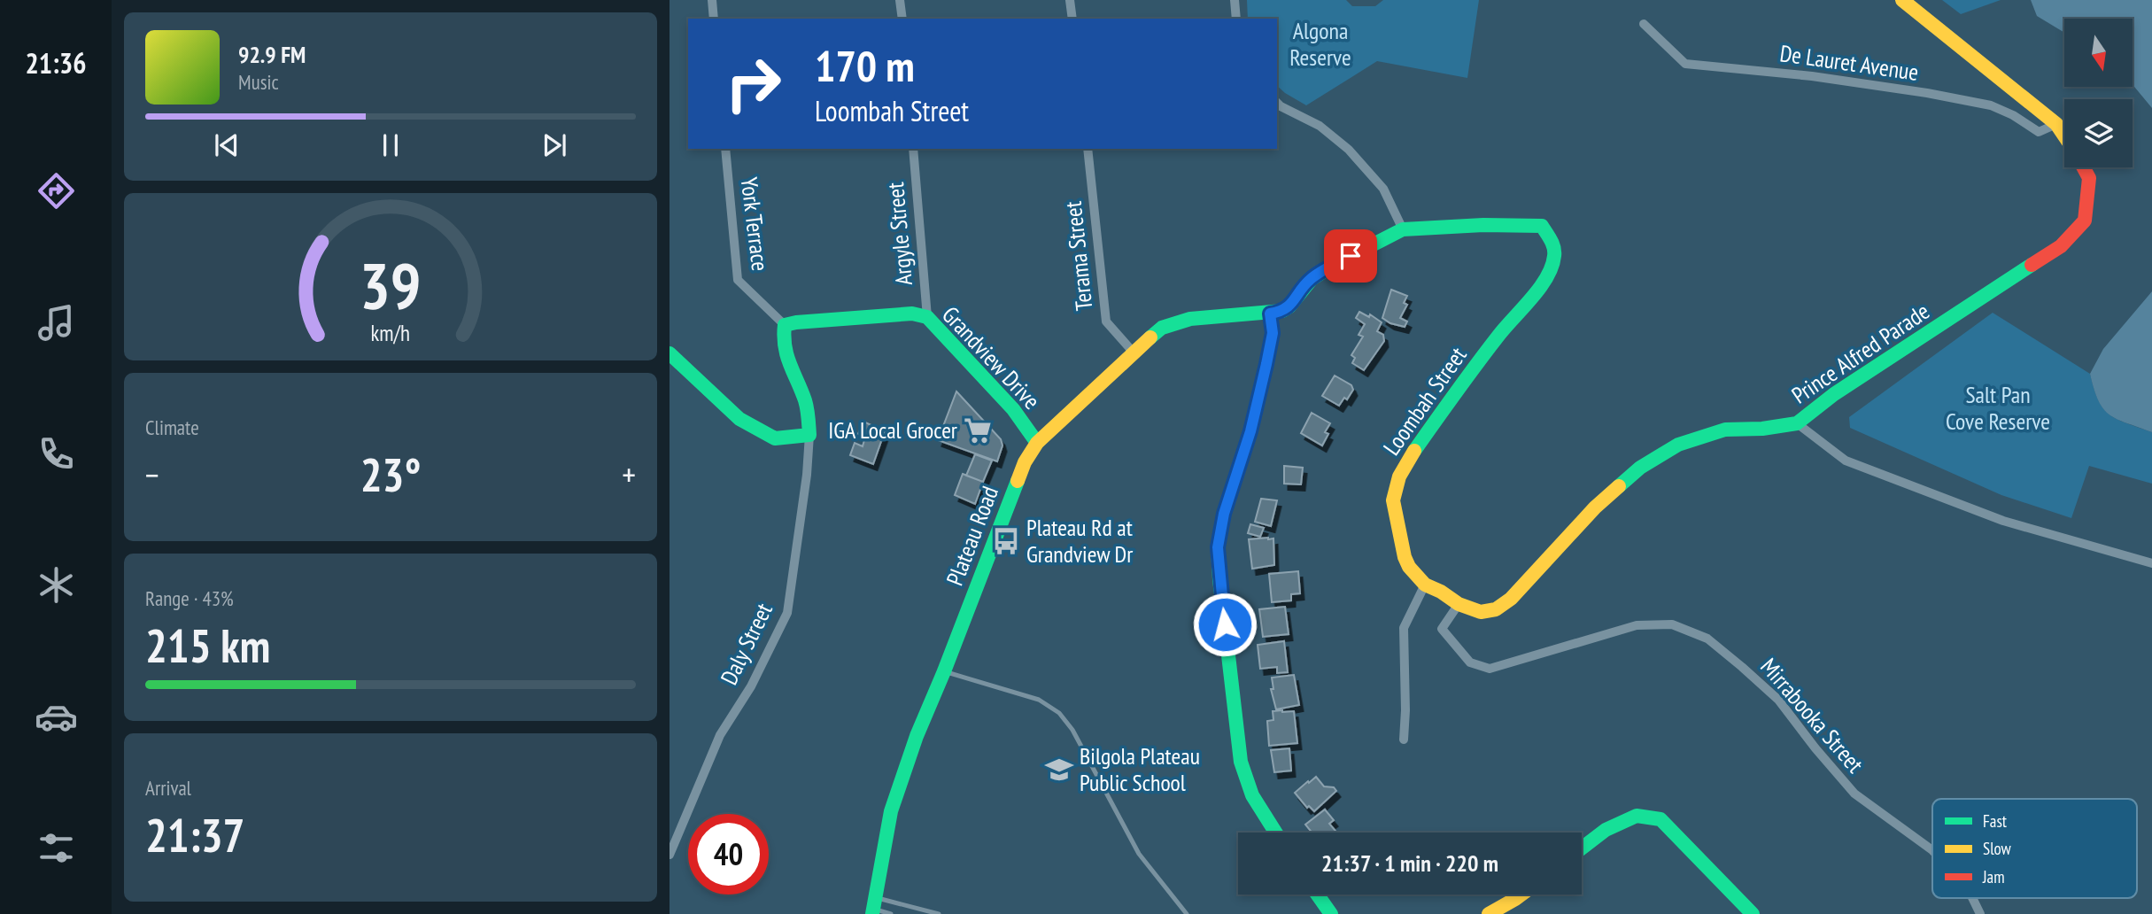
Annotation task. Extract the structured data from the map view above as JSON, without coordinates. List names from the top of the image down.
{
  "streets": {
    "street": [
      "De Lauret Avenue",
      "York Terrace",
      "Argyle Street",
      "Terama Street",
      "Prince Alfred Parade",
      "Grandview Drive",
      "Loombah Street",
      "Plateau Road",
      "Daly Street",
      "Mirrabooka Street"
    ]
  },
  "crossings": [
    ["York Terrace", "Grandview Drive"],
    ["Argyle Street", "Grandview Drive"],
    ["Terama Street", "Plateau Road"],
    ["Prince Alfred Parade", "Loombah Street"],
    ["Grandview Drive", "Plateau Road"],
    ["Loombah Street", "Plateau Road"],
    ["Loombah Street", "Mirrabooka Street"]
  ],
  "parks": ["Algona Reserve", "Salt Pan Cove Reserve"],
  "places": {
    "supermarket": ["IGA Local Grocer"],
    "bus stop": ["Plateau Rd at Grandview Dr"],
    "school or university": ["Bilgola Plateau Public School"]
  },
  "legend": ["Fast", "Slow", "Jam"],
  "north": "bottom",
  "page": {
    "tabs": "21:36",
    "turn": ["170 m", "Loombah Street"],
    "song": ["92.9 FM", "Music"],
    "tile": [
      "Climate",
      ["Range · 43%", "215 km"],
      ["Arrival", "21:37"]
    ],
    "heat": ["−", "23°", "+"],
    "limit": "40",
    "trip": "21:37 · 1 min · 220 m",
    "gauge": ["39", "km/h"]
  }
}
